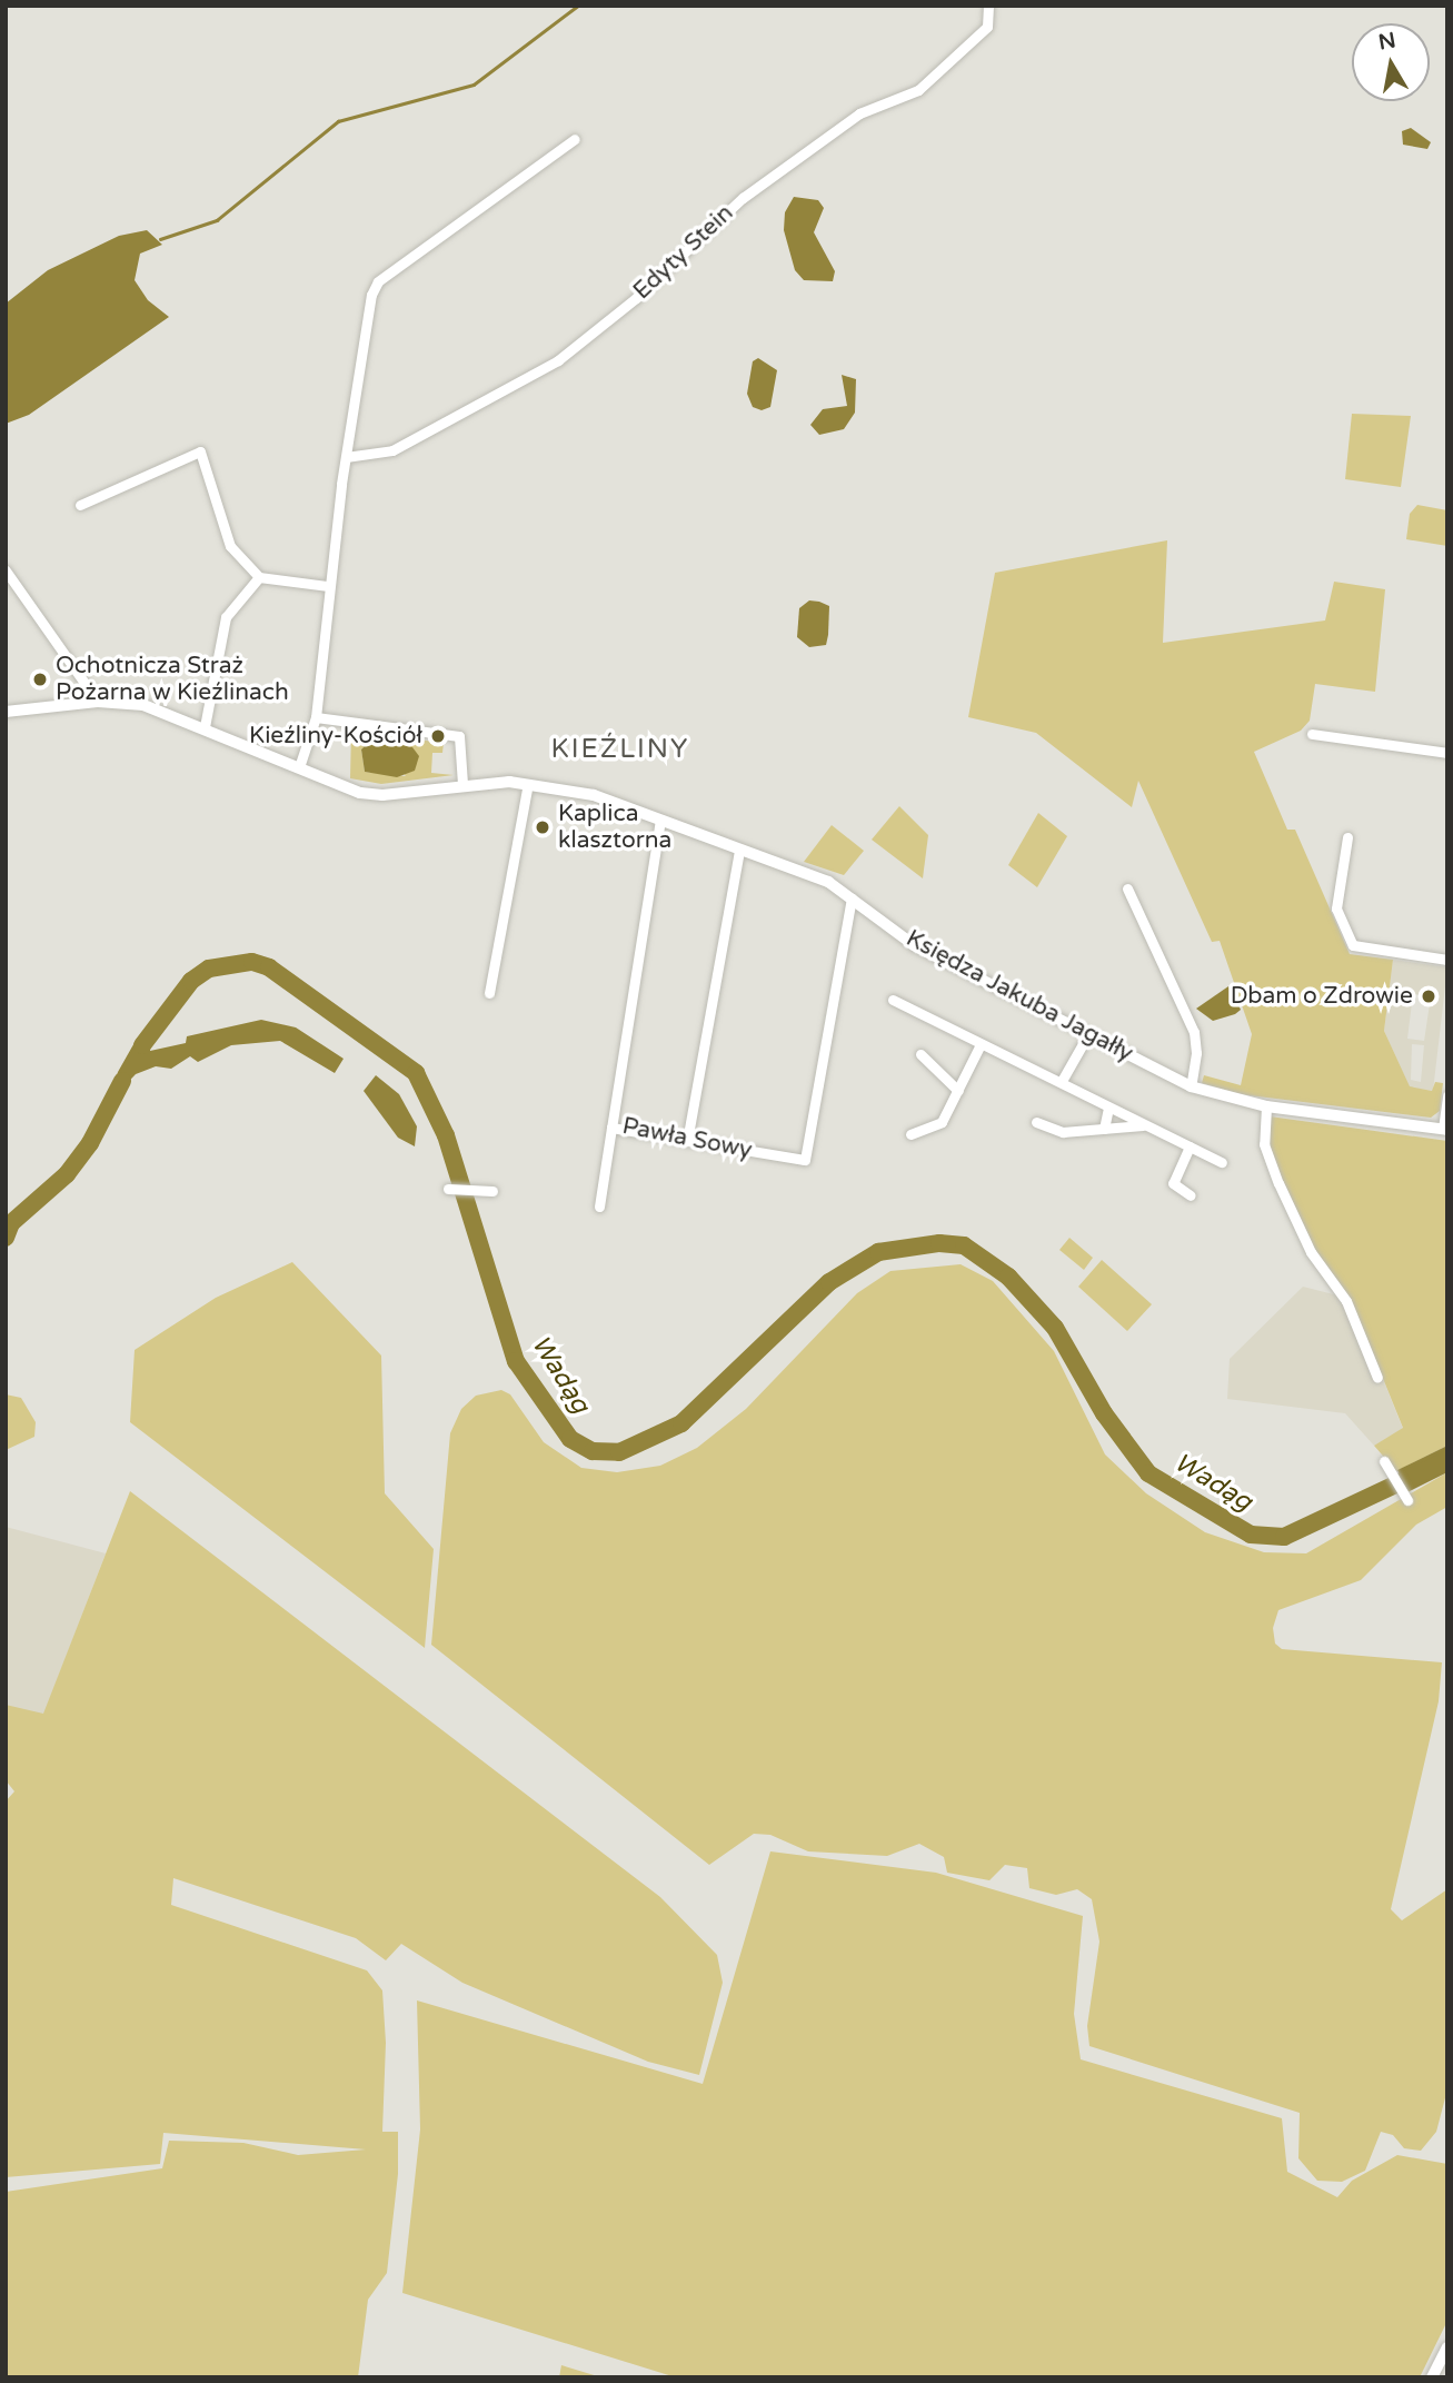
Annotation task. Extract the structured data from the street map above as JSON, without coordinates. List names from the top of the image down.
{
  "streets": {
    "street": ["Edyty Stein", "Księdza Jakuba Jagałły", "Pawła Sowy"]
  },
  "crossings": [
    ["Księdza Jakuba Jagałły", "Pawła Sowy"]
  ],
  "districts": ["KIEŹLINY"],
  "water": ["Wadąg"],
  "places": [
    "Ochotnicza Straż Pożarna w Kieźlinach",
    "Kieźliny-Kościół",
    "Kaplica klasztorna",
    "Dbam o Zdrowie"
  ],
  "north": "top"
}
